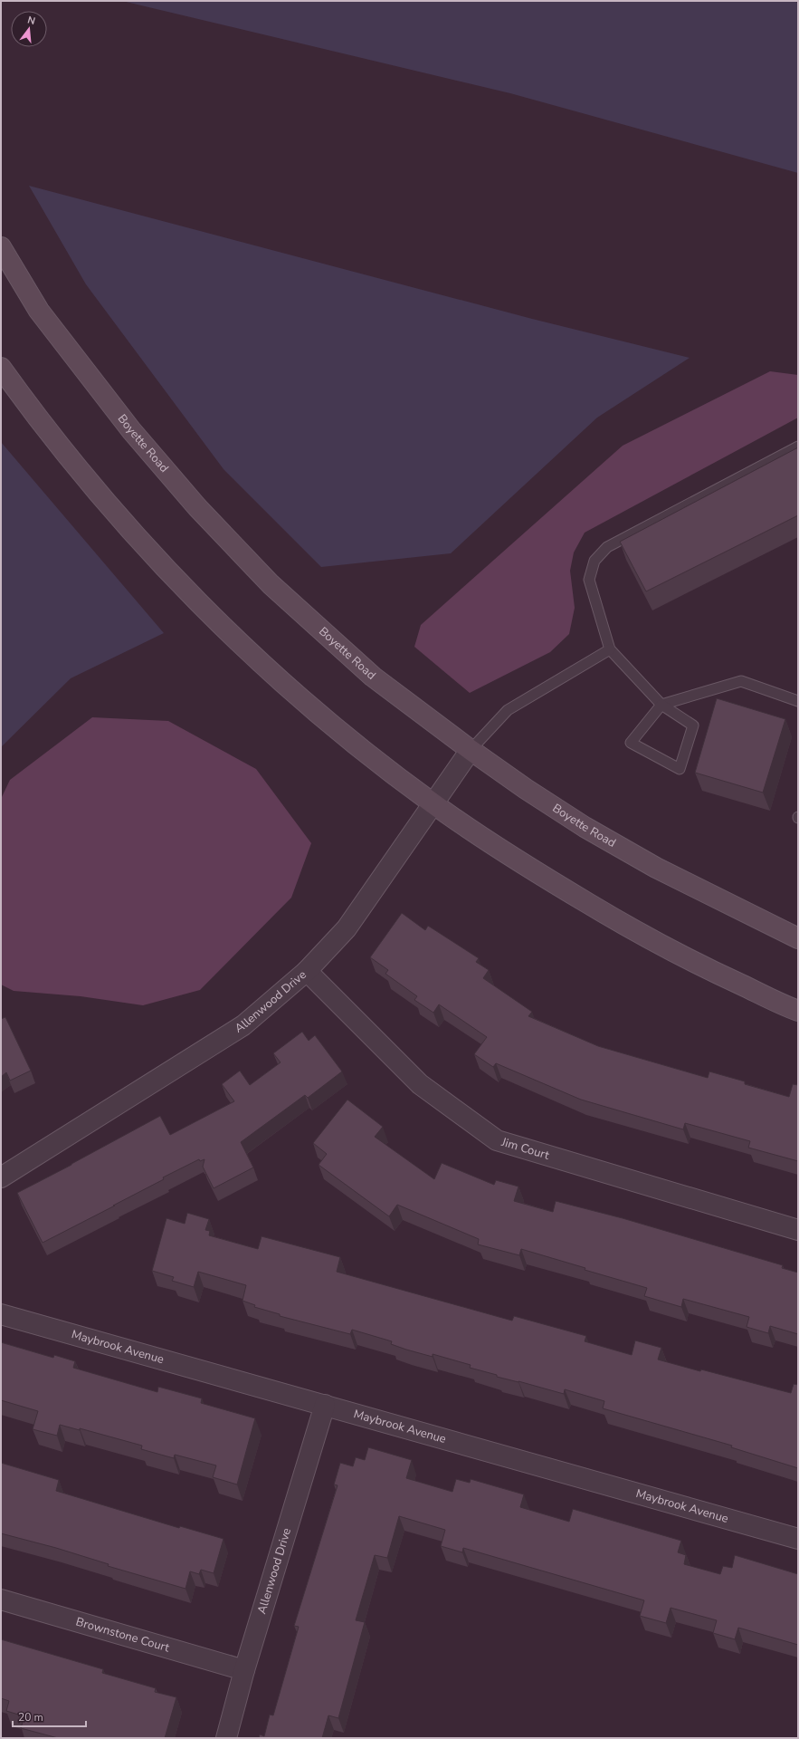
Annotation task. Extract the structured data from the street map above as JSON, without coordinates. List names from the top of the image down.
{
  "streets": {
    "main road": ["Boyette Road"],
    "street": [
      "Allenwood Drive",
      "Jim Court",
      "Maybrook Avenue",
      "Brownstone Court"
    ]
  },
  "crossings": [
    ["Boyette Road", "Allenwood Drive"],
    ["Allenwood Drive", "Jim Court"],
    ["Allenwood Drive", "Maybrook Avenue"],
    ["Allenwood Drive", "Brownstone Court"]
  ],
  "scale_bar": "20 m",
  "north": "top"
}
